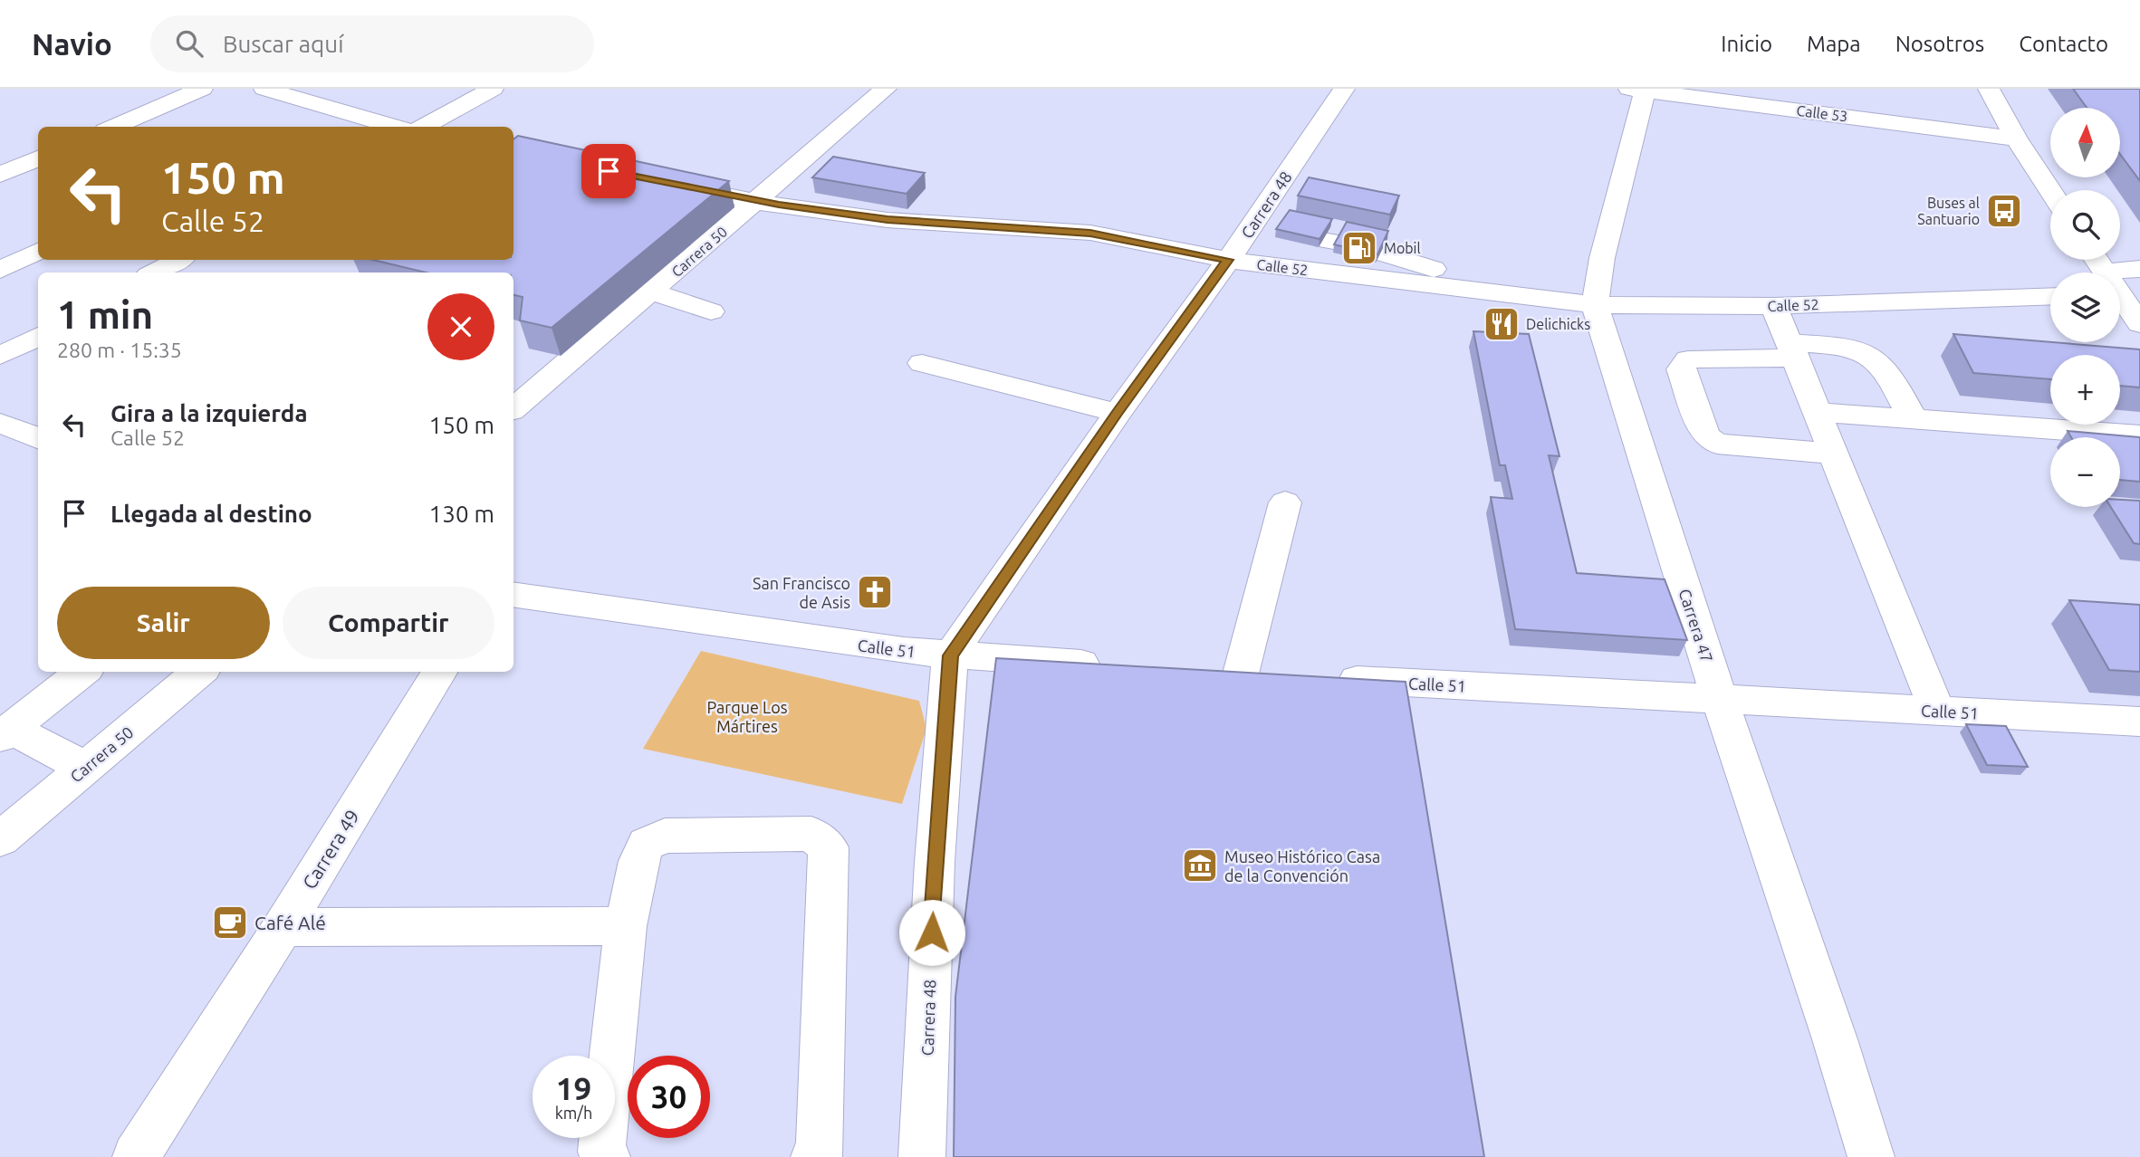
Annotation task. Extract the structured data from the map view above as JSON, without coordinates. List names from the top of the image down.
{
  "streets": {
    "street": [
      "Calle 53",
      "Carrera 48",
      "Carrera 50",
      "Calle 52",
      "Carrera 47",
      "Calle 51",
      "Carrera 49"
    ]
  },
  "crossings": [
    ["Calle 53", "Carrera 47"],
    ["Carrera 48", "Calle 52"],
    ["Carrera 48", "Calle 51"],
    ["Carrera 50", "Calle 52"],
    ["Calle 52", "Carrera 47"],
    ["Carrera 47", "Calle 51"]
  ],
  "parks": ["Parque Los Mártires"],
  "places": {
    "bus stop": ["Buses al Santuario"],
    "fuel station": ["Mobil"],
    "restaurant": ["Delichicks"],
    "church": ["San Francisco de Asis"],
    "museum": ["Museo Histórico Casa de la Convención"],
    "cafe": ["Café Alé"]
  },
  "north": "top",
  "page": {
    "header": "Navio",
    "search": "Buscar aquí",
    "nav": [
      "Inicio",
      "Mapa",
      "Nosotros",
      "Contacto"
    ],
    "map_buttons": ["+", "−"],
    "turn": ["150 m", "Calle 52"],
    "heading": ["1 min", "280 m · 15:35"],
    "list": [
      {
        "name": "Gira a la izquierda",
        "note": "Calle 52",
        "value": "150 m"
      },
      {
        "name": "Llegada al destino",
        "value": "130 m"
      }
    ],
    "buttons": ["Salir", "Compartir"],
    "speed": "19 km/h",
    "limit": "30"
  }
}
